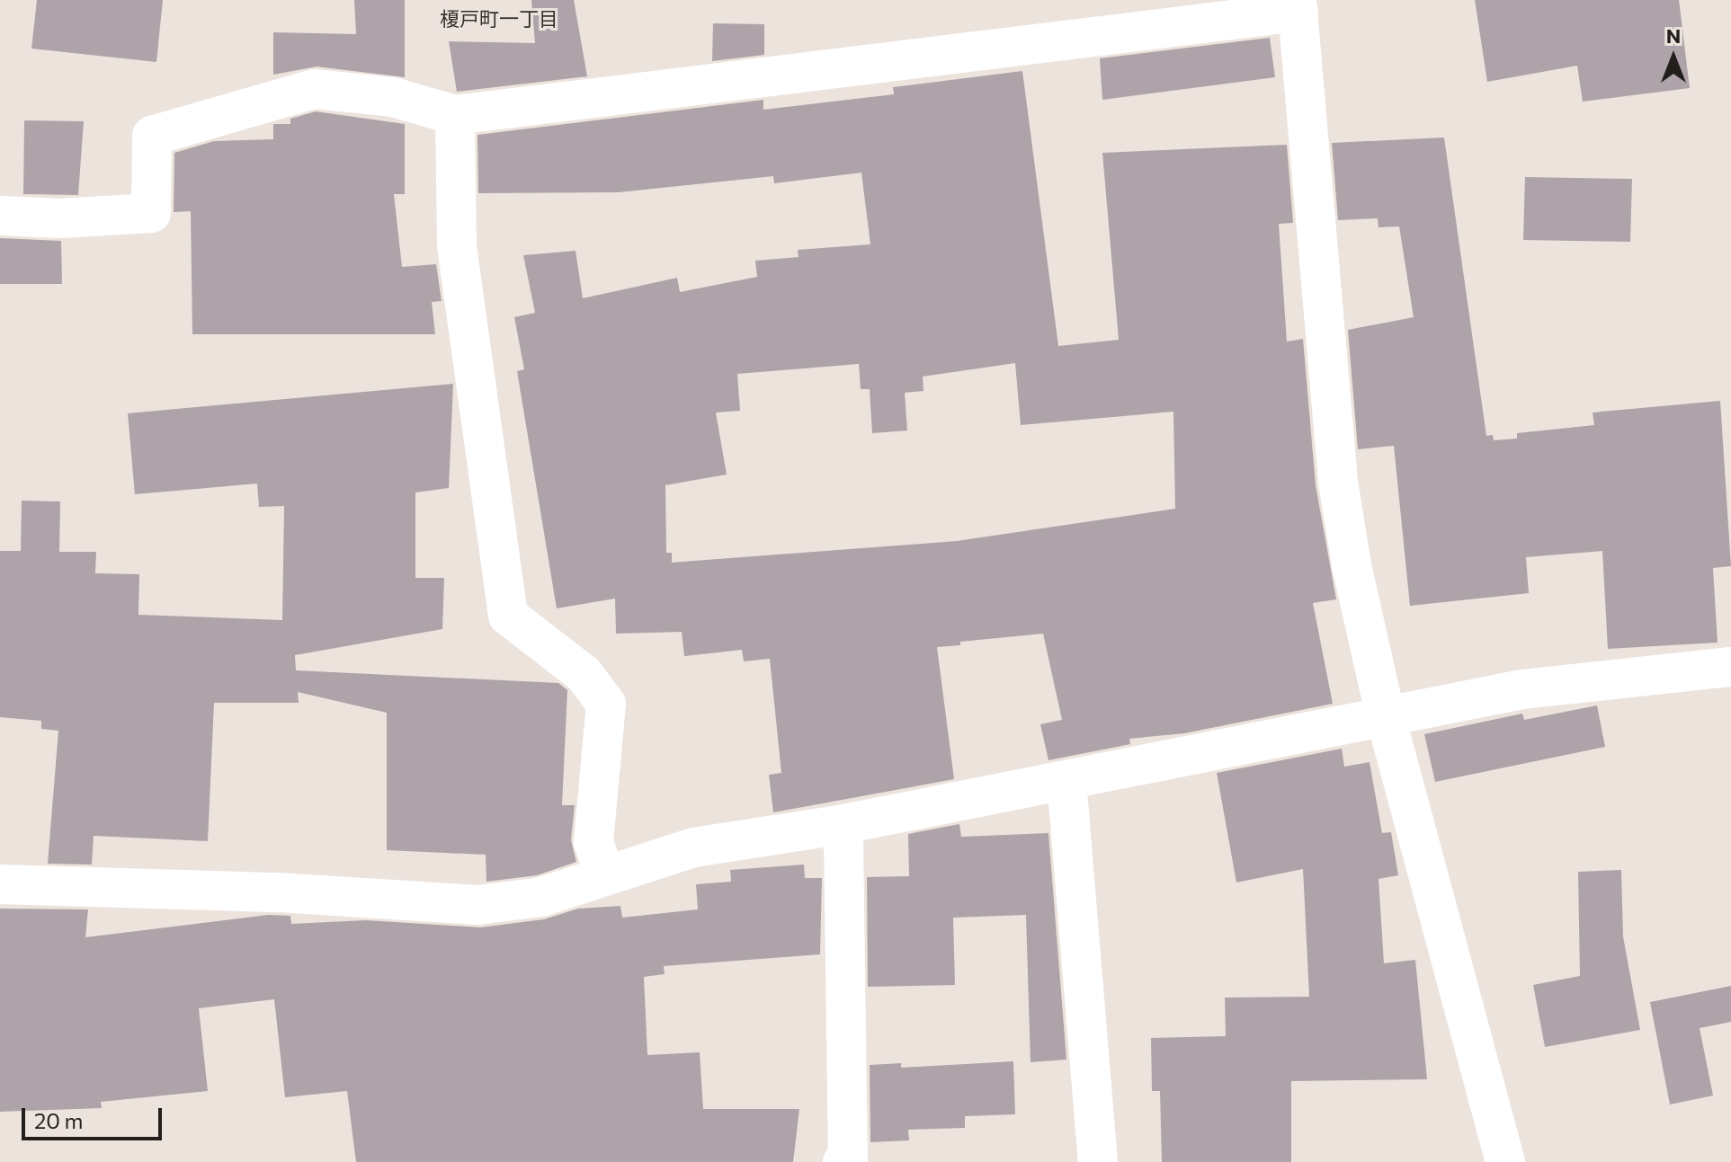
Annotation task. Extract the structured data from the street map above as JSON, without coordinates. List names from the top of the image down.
{
  "districts": ["榎戸町一丁目"],
  "scale_bar": "20 m",
  "north": "top"
}
